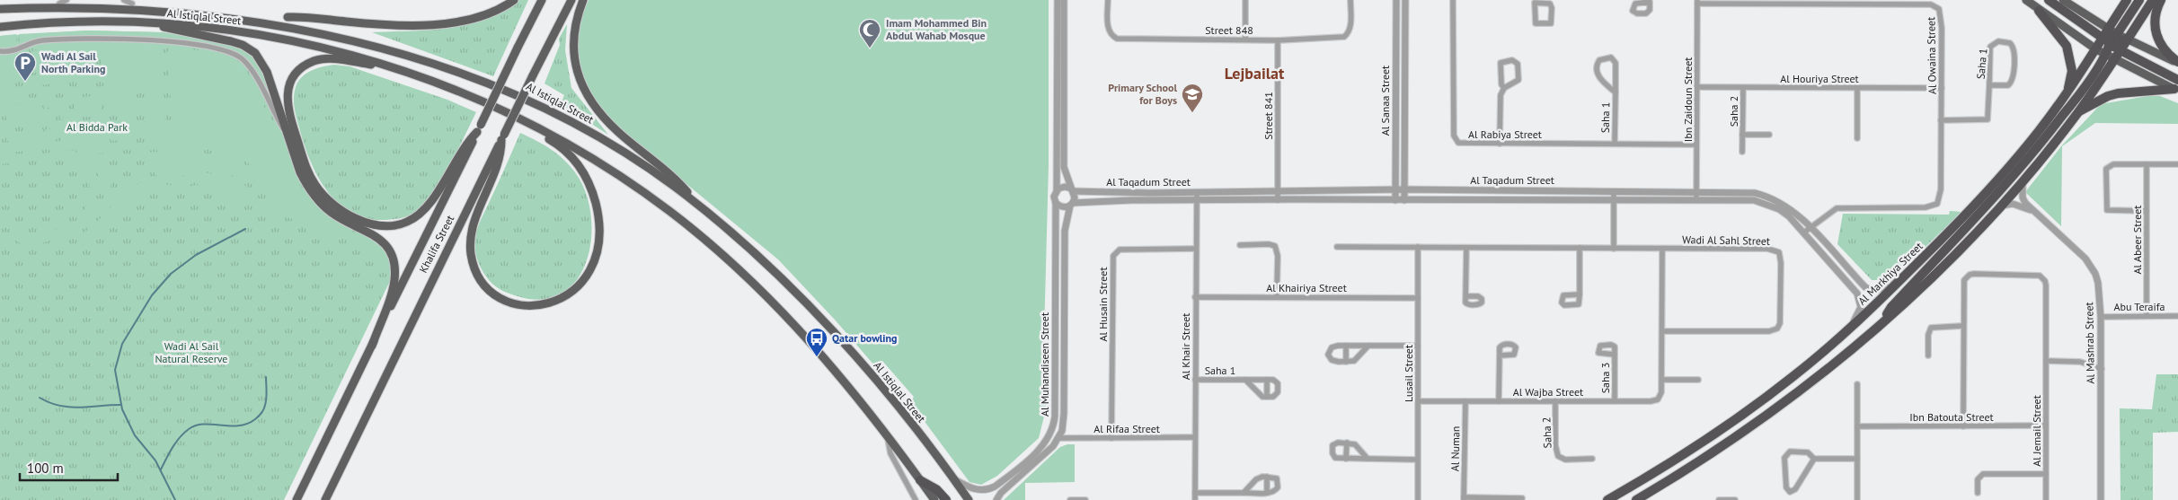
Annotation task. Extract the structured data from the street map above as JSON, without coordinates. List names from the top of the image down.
{
  "streets": {
    "highway": ["Al Markhiya Street"],
    "main road": ["Al Istiqlal Street", "Khalifa Street"],
    "street": [
      "Street 848",
      "Al Owaina Street",
      "Saha 1",
      "Al Houriya Street",
      "Ibn Zaidoun Street",
      "Al Sanaa Street",
      "Saha 2",
      "Street 841",
      "Al Rabiya Street",
      "Al Taqadum Street",
      "Al Abeer Street",
      "Wadi Al Sahl Street",
      "Al Khairiya Street",
      "Al Husain Street",
      "Abu Teraifa",
      "Al Mashrab Street",
      "Al Khair Street",
      "Al Muhandiseen Street",
      "Lusail Street",
      "Saha 3",
      "Al Wajba Street",
      "Ibn Batouta Street",
      "Al Rifaa Street",
      "Al Jemail Street",
      "Al Numan"
    ]
  },
  "crossings": [
    ["Al Istiqlal Street", "Al Muhandiseen Street"],
    ["Street 848", "Street 841"],
    ["Al Owaina Street", "Saha 1"],
    ["Al Owaina Street", "Al Houriya Street"],
    ["Al Owaina Street", "Ibn Zaidoun Street"],
    ["Al Owaina Street", "Al Taqadum Street"],
    ["Saha 1", "Al Rabiya Street"],
    ["Saha 1", "Al Khair Street"],
    ["Al Houriya Street", "Ibn Zaidoun Street"],
    ["Al Houriya Street", "Saha 2"],
    ["Ibn Zaidoun Street", "Al Rabiya Street"],
    ["Ibn Zaidoun Street", "Al Taqadum Street"],
    ["Al Sanaa Street", "Al Taqadum Street"],
    ["Saha 2", "Al Wajba Street"],
    ["Street 841", "Al Taqadum Street"],
    ["Al Taqadum Street", "Al Markhiya Street"],
    ["Al Taqadum Street", "Al Khair Street"],
    ["Al Taqadum Street", "Al Muhandiseen Street"],
    ["Al Abeer Street", "Abu Teraifa"],
    ["Wadi Al Sahl Street", "Lusail Street"],
    ["Wadi Al Sahl Street", "Al Wajba Street"],
    ["Al Markhiya Street", "Al Mashrab Street"],
    ["Al Khairiya Street", "Al Khair Street"],
    ["Al Khairiya Street", "Lusail Street"],
    ["Al Husain Street", "Al Khair Street"],
    ["Al Husain Street", "Al Rifaa Street"],
    ["Abu Teraifa", "Al Mashrab Street"],
    ["Al Khair Street", "Al Rifaa Street"],
    ["Al Muhandiseen Street", "Al Rifaa Street"],
    ["Lusail Street", "Al Wajba Street"],
    ["Saha 3", "Al Wajba Street"],
    ["Al Wajba Street", "Al Numan"],
    ["Ibn Batouta Street", "Al Jemail Street"]
  ],
  "districts": ["Lejbailat"],
  "parks": ["Al Bidda Park", "Wadi Al Sail Natural Reserve"],
  "places": {
    "mosque": ["Imam Mohammed Bin Abdul Wahab Mosque"],
    "parking": ["Wadi Al Sail North Parking"],
    "school or university": ["Primary School for Boys"],
    "bus stop": ["Qatar bowling"]
  },
  "scale_bar": "100 m"
}
